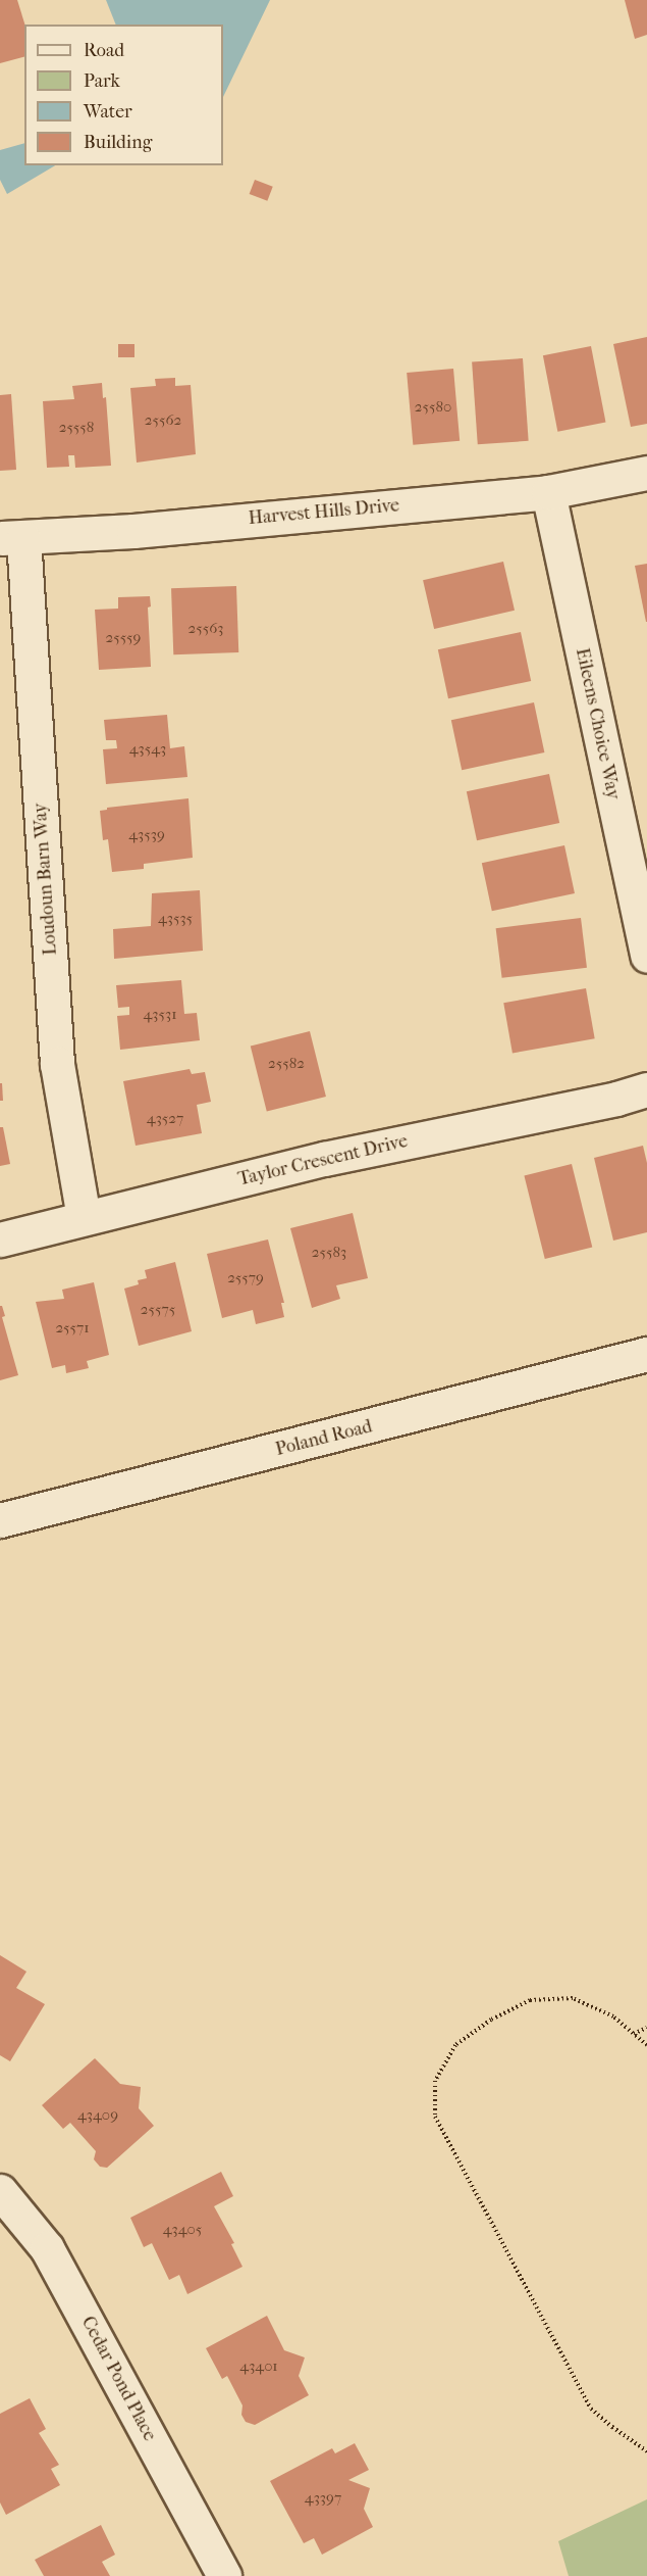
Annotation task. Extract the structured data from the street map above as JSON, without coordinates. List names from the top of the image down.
{
  "streets": {
    "street": [
      "Harvest Hills Drive",
      "Eileens Choice Way",
      "Loudoun Barn Way",
      "Taylor Crescent Drive",
      "Poland Road",
      "Cedar Pond Place"
    ]
  },
  "crossings": [
    ["Harvest Hills Drive", "Eileens Choice Way"],
    ["Harvest Hills Drive", "Loudoun Barn Way"],
    ["Loudoun Barn Way", "Taylor Crescent Drive"]
  ],
  "house_numbers": [
    "25580",
    "25562",
    "25558",
    "25563",
    "25559",
    "43543",
    "43539",
    "43535",
    "43531",
    "25582",
    "43527",
    "25583",
    "25579",
    "25575",
    "25571",
    "43409",
    "43405",
    "43401",
    "43397"
  ],
  "legend": [
    "Road",
    "Park",
    "Water",
    "Building"
  ]
}
